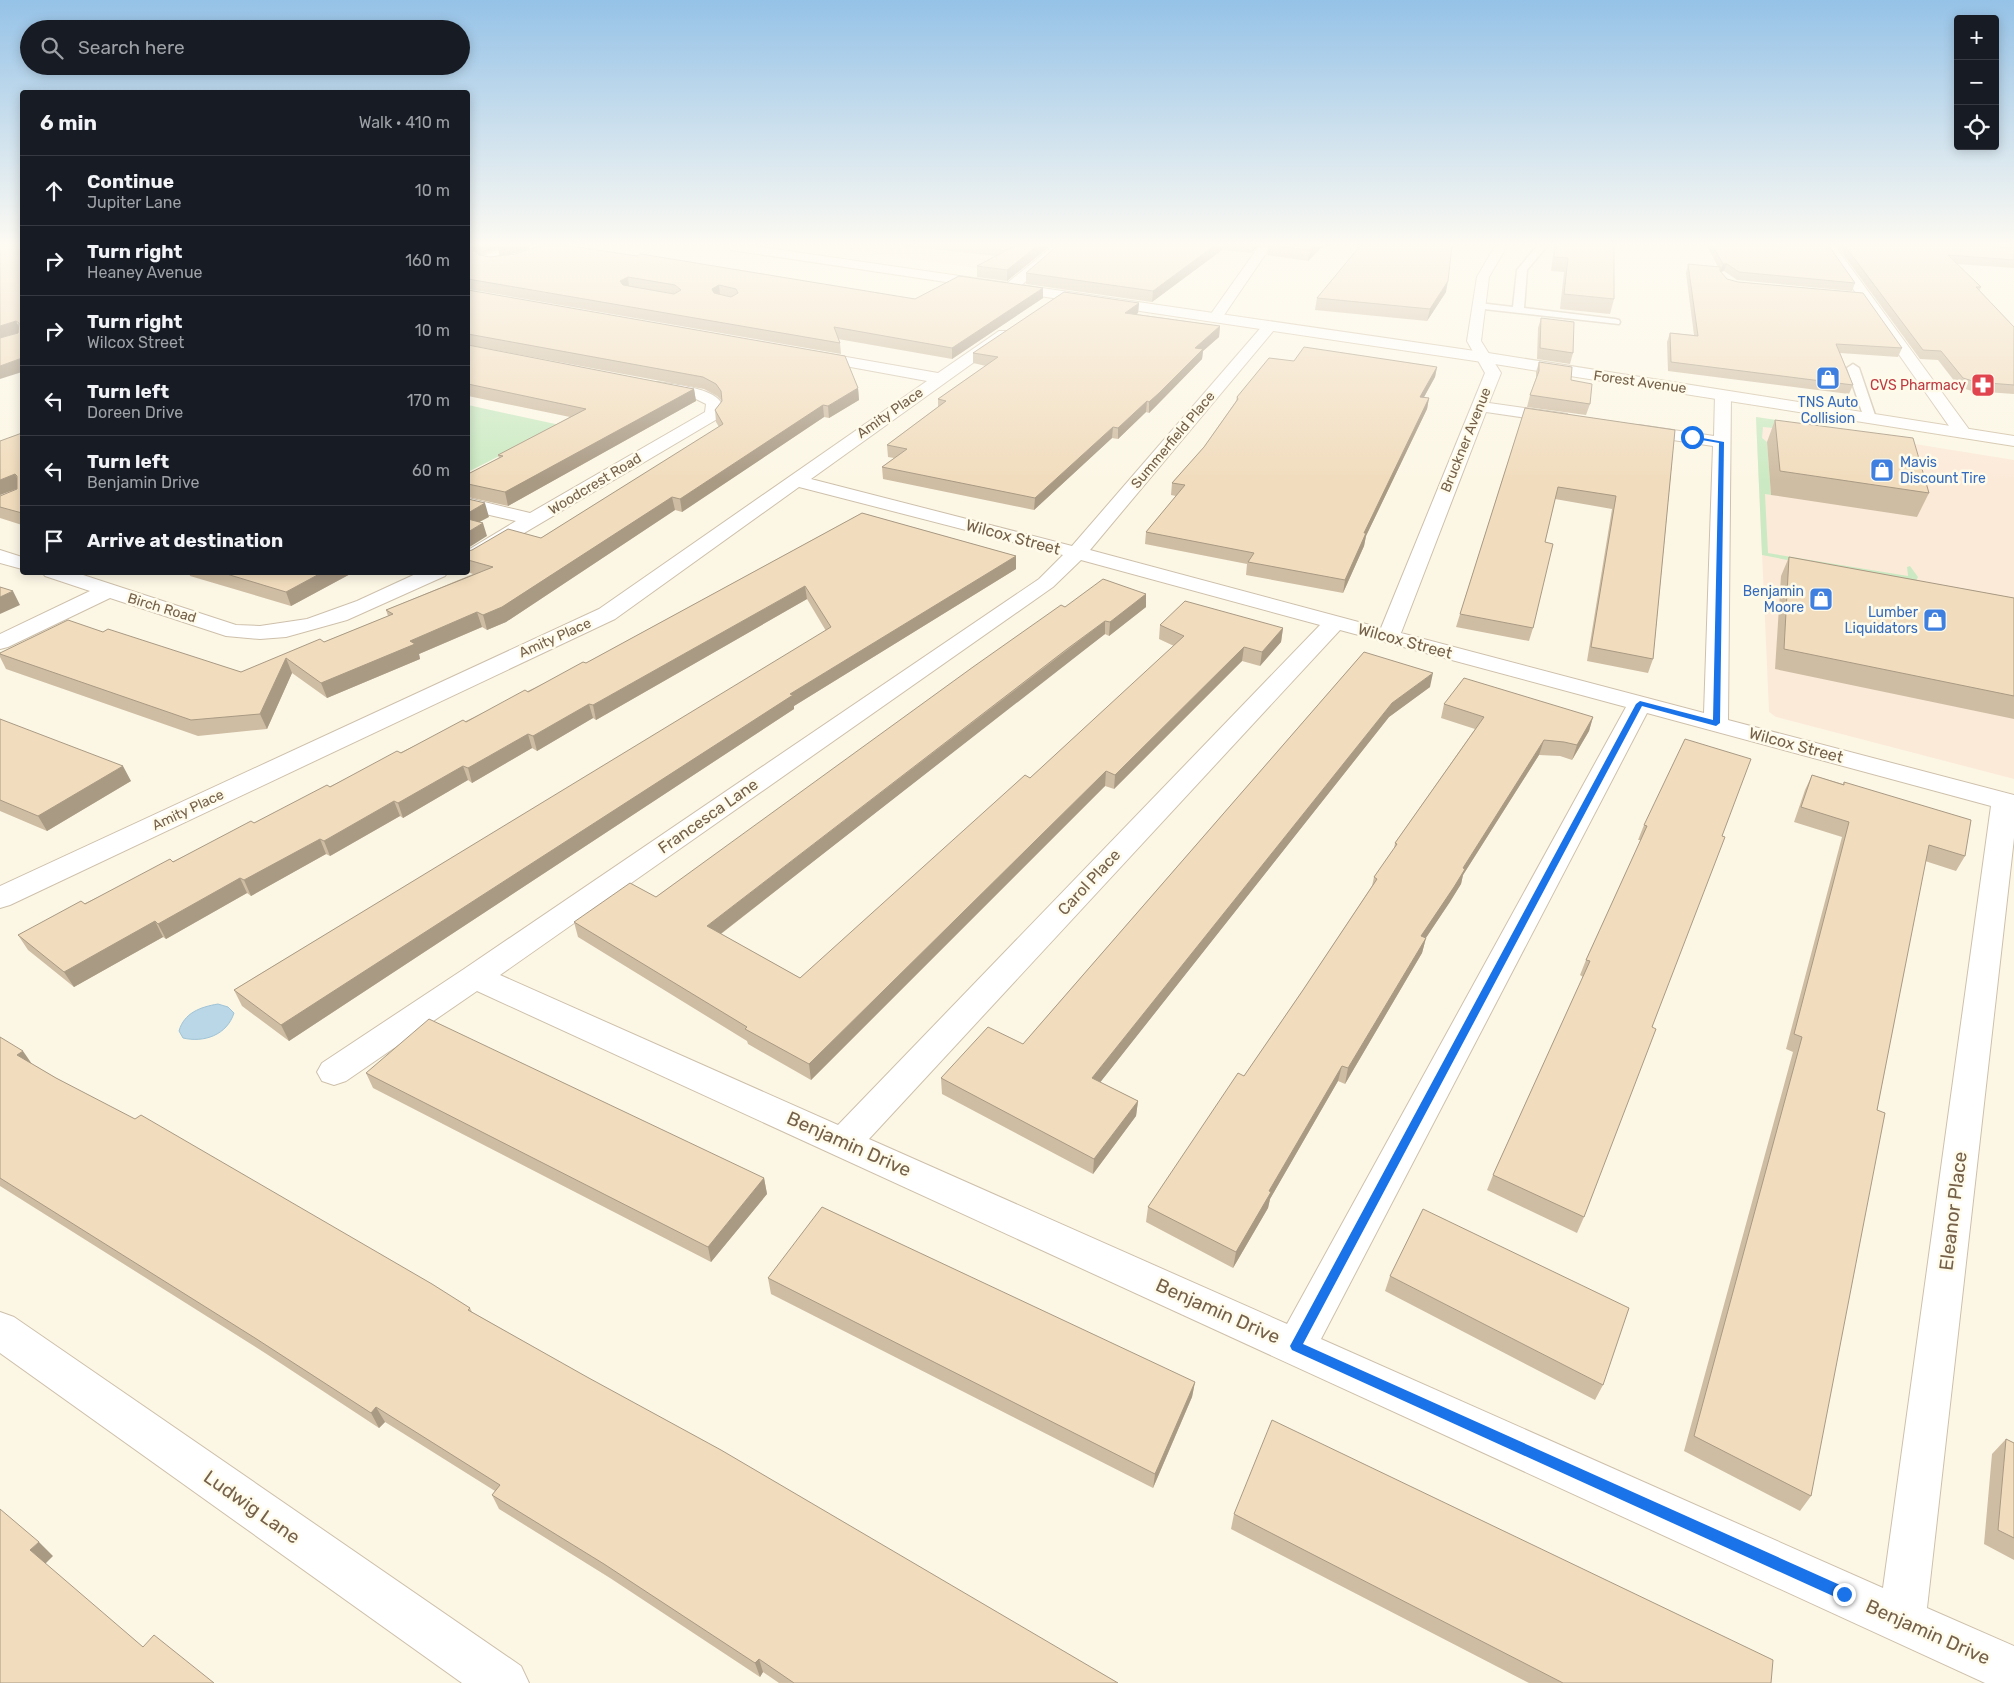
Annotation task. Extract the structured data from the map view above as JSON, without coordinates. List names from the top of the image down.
{
  "streets": {
    "street": [
      "Forest Avenue",
      "Amity Place",
      "Summerfield Place",
      "Bruckner Avenue",
      "Woodcrest Road",
      "Wilcox Street",
      "Birch Road",
      "Francesca Lane",
      "Carol Place",
      "Benjamin Drive",
      "Eleanor Place",
      "Ludwig Lane"
    ]
  },
  "crossings": [
    ["Forest Avenue", "Summerfield Place"],
    ["Forest Avenue", "Bruckner Avenue"],
    ["Amity Place", "Wilcox Street"],
    ["Summerfield Place", "Wilcox Street"],
    ["Summerfield Place", "Francesca Lane"],
    ["Bruckner Avenue", "Wilcox Street"],
    ["Wilcox Street", "Francesca Lane"],
    ["Wilcox Street", "Carol Place"],
    ["Wilcox Street", "Eleanor Place"],
    ["Francesca Lane", "Benjamin Drive"],
    ["Carol Place", "Benjamin Drive"],
    ["Benjamin Drive", "Eleanor Place"]
  ],
  "places": {
    "shop": [
      "TNS Auto Collision",
      "Mavis Discount Tire",
      "Benjamin Moore",
      "Lumber Liquidators"
    ],
    "pharmacy": ["CVS Pharmacy"]
  },
  "page": {
    "map_buttons": ["+", "−"],
    "search": "Search here",
    "heading": ["6 min", "Walk · 410 m"],
    "list": [
      ["Continue", "Jupiter Lane", "10 m"],
      ["Turn right", "Heaney Avenue", "160 m"],
      ["Turn right", "Wilcox Street", "10 m"],
      ["Turn left", "Doreen Drive", "170 m"],
      ["Turn left", "Benjamin Drive", "60 m"],
      "Arrive at destination"
    ]
  }
}
